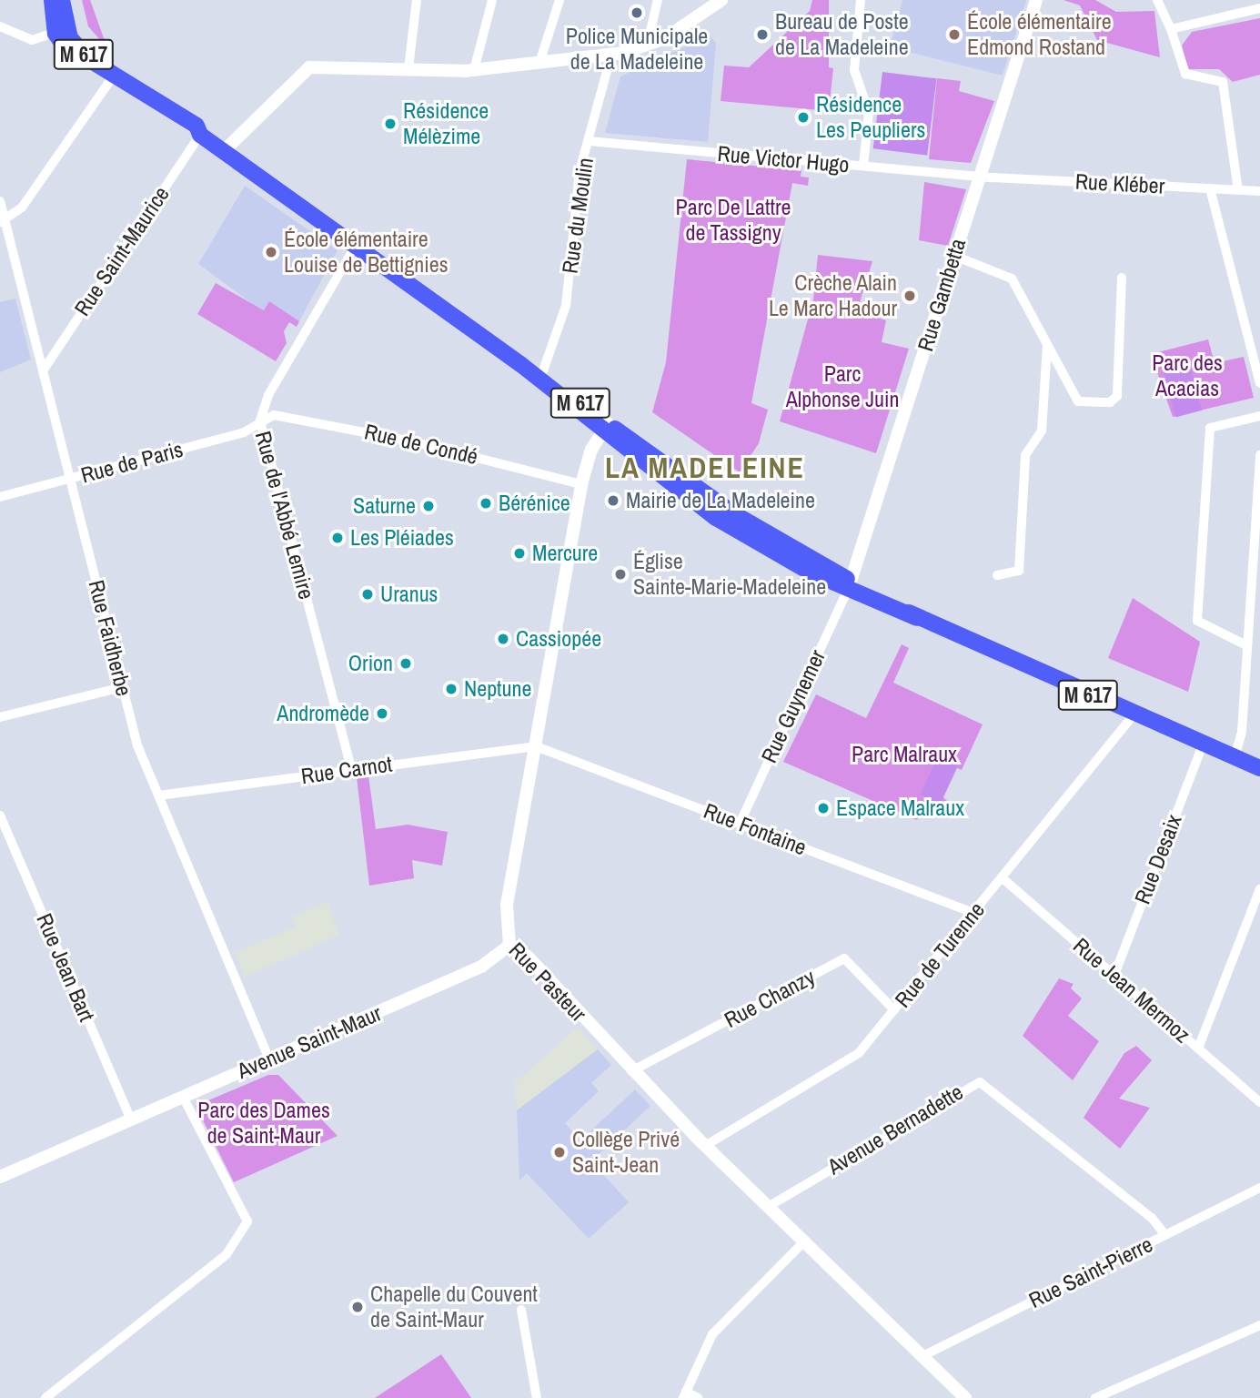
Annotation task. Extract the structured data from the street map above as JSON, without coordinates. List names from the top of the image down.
{
  "streets": {
    "main road": ["M 617"],
    "street": [
      "Rue Victor Hugo",
      "Rue Kléber",
      "Rue du Moulin",
      "Rue Saint-Maurice",
      "Rue Gambetta",
      "Rue de Condé",
      "Rue de Paris",
      "Rue de l'Abbé Lemire",
      "Rue Faidherbe",
      "Rue Guynemer",
      "Rue Carnot",
      "Rue Fontaine",
      "Rue Desaix",
      "Rue de Turenne",
      "Rue Jean Bart",
      "Rue Pasteur",
      "Rue Jean Mermoz",
      "Rue Chanzy",
      "Avenue Saint-Maur",
      "Avenue Bernadette",
      "Rue Saint-Pierre"
    ]
  },
  "crossings": [
    ["M 617", "Rue du Moulin"],
    ["M 617", "Rue Saint-Maurice"],
    ["M 617", "Rue Gambetta"],
    ["M 617", "Rue de l'Abbé Lemire"],
    ["M 617", "Rue Guynemer"],
    ["M 617", "Rue Desaix"],
    ["M 617", "Rue de Turenne"],
    ["M 617", "Rue Pasteur"],
    ["Rue Victor Hugo", "Rue Kléber"],
    ["Rue Victor Hugo", "Rue du Moulin"],
    ["Rue Victor Hugo", "Rue Gambetta"],
    ["Rue Kléber", "Rue Gambetta"],
    ["Rue Saint-Maurice", "Rue Faidherbe"],
    ["Rue Gambetta", "Rue Guynemer"],
    ["Rue de Condé", "Rue de Paris"],
    ["Rue de Condé", "Rue de l'Abbé Lemire"],
    ["Rue de Condé", "Rue Pasteur"],
    ["Rue de Paris", "Rue de l'Abbé Lemire"],
    ["Rue de Paris", "Rue Faidherbe"],
    ["Rue de l'Abbé Lemire", "Rue Carnot"],
    ["Rue Faidherbe", "Rue Carnot"],
    ["Rue Faidherbe", "Avenue Saint-Maur"],
    ["Rue Guynemer", "Rue Fontaine"],
    ["Rue Carnot", "Rue Fontaine"],
    ["Rue Carnot", "Rue Pasteur"],
    ["Rue Fontaine", "Rue de Turenne"],
    ["Rue Fontaine", "Rue Pasteur"],
    ["Rue Desaix", "Rue Jean Mermoz"],
    ["Rue de Turenne", "Rue Pasteur"],
    ["Rue de Turenne", "Rue Jean Mermoz"],
    ["Rue de Turenne", "Rue Chanzy"],
    ["Rue Jean Bart", "Avenue Saint-Maur"],
    ["Rue Pasteur", "Rue Chanzy"],
    ["Rue Pasteur", "Avenue Saint-Maur"],
    ["Rue Pasteur", "Avenue Bernadette"],
    ["Rue Pasteur", "Rue Saint-Pierre"],
    ["Avenue Bernadette", "Rue Saint-Pierre"]
  ],
  "districts": ["LA MADELEINE"],
  "parks": [
    "Parc De Lattre de Tassigny",
    "Parc des Acacias",
    "Parc Alphonse Juin",
    "Parc Malraux",
    "Parc des Dames de Saint-Maur"
  ],
  "places": [
    "Police Municipale de La Madeleine",
    "Bureau de Poste de La Madeleine",
    "École élémentaire Edmond Rostand",
    "Résidence Les Peupliers",
    "Résidence Mélèzime",
    "École élémentaire Louise de Bettignies",
    "Crèche Alain Le Marc Hadour",
    "Mairie de La Madeleine",
    "Bérénice",
    "Saturne",
    "Les Pléiades",
    "Mercure",
    "Église Sainte-Marie-Madeleine",
    "Uranus",
    "Cassiopée",
    "Orion",
    "Neptune",
    "Andromède",
    "Espace Malraux",
    "Collège Privé Saint-Jean",
    "Chapelle du Couvent de Saint-Maur"
  ]
}
